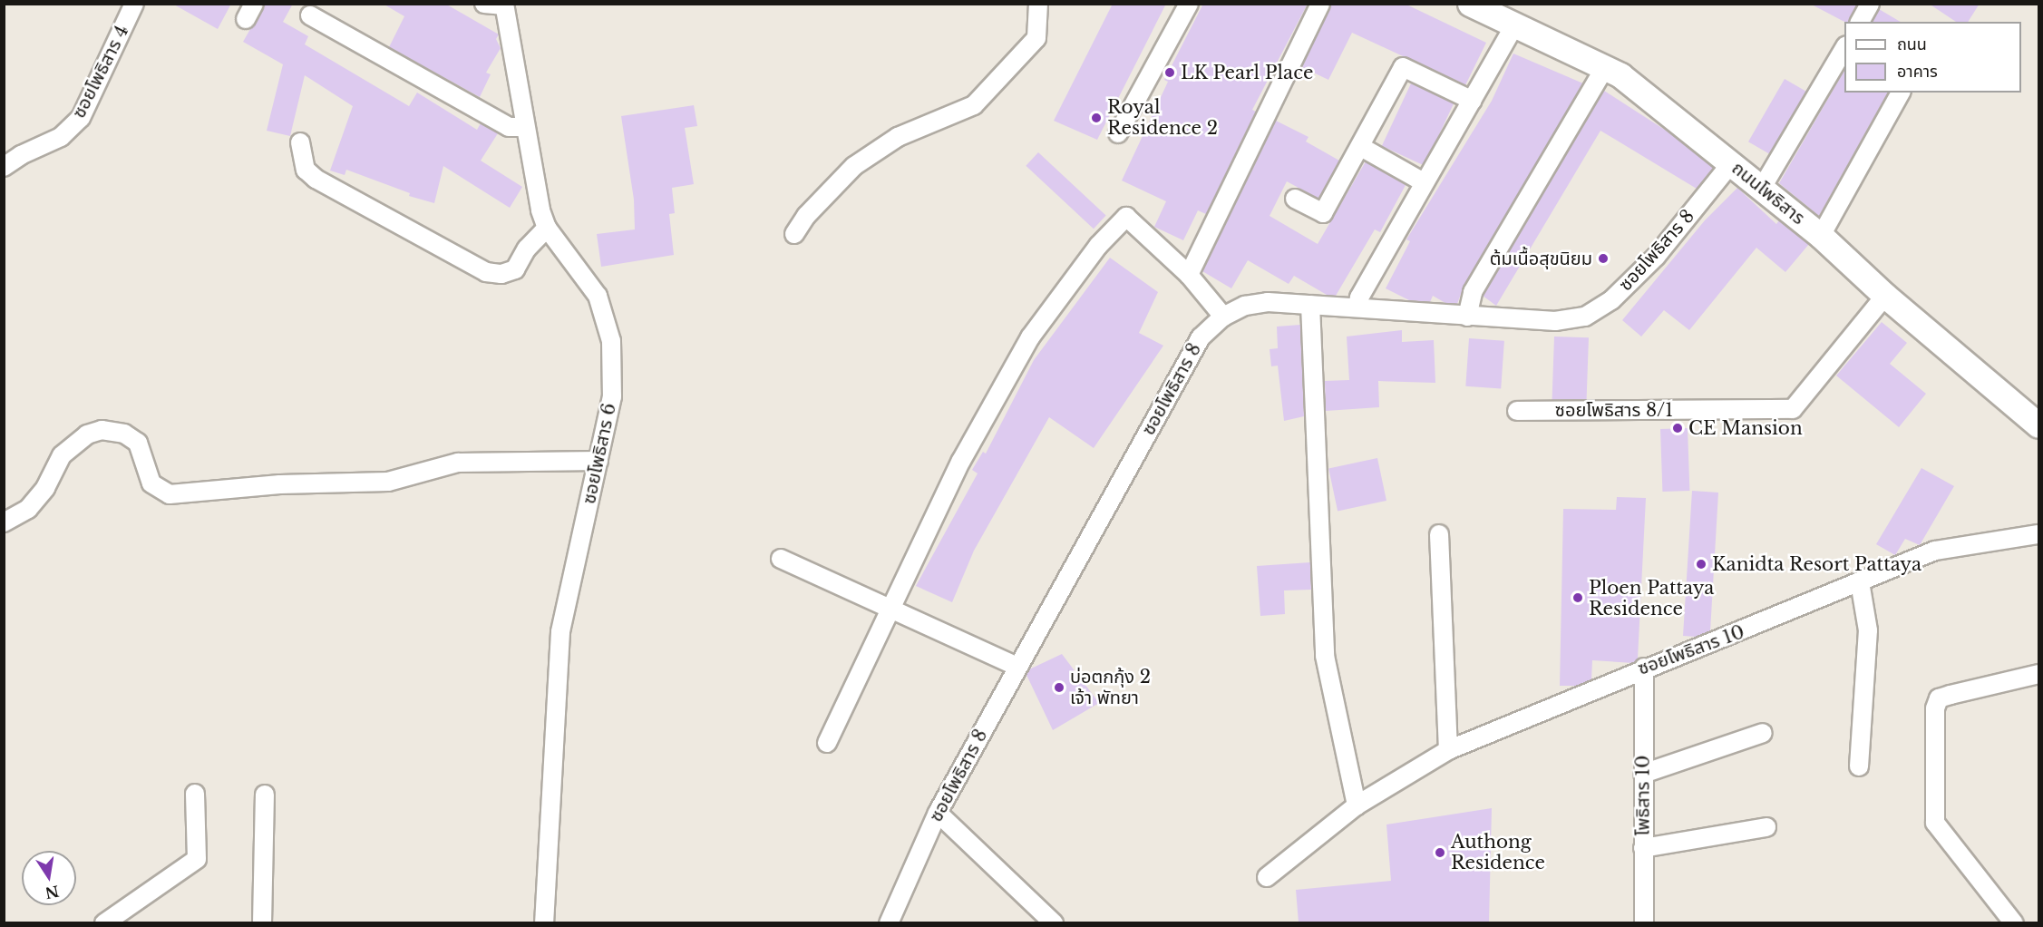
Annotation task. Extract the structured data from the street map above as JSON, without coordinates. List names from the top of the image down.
{
  "streets": {
    "street": [
      "ซอยโพธิสาร 4",
      "ถนนโพธิสาร",
      "ซอยโพธิสาร 8",
      "ซอยโพธิสาร 8/1",
      "ซอยโพธิสาร 6",
      "ซอยโพธิสาร 10",
      "โพธิสาร 10"
    ]
  },
  "crossings": [
    ["ถนนโพธิสาร", "ซอยโพธิสาร 8"],
    ["ถนนโพธิสาร", "ซอยโพธิสาร 8/1"],
    ["ซอยโพธิสาร 10", "โพธิสาร 10"]
  ],
  "places": [
    "LK Pearl Place",
    "Royal Residence 2",
    "ต้มเนื้อสุขนิยม",
    "CE Mansion",
    "Kanidta Resort Pattaya",
    "Ploen Pattaya Residence",
    "บ่อตกกุ้ง 2 เจ้า พัทยา",
    "Authong Residence"
  ],
  "legend": ["ถนน", "อาคาร"],
  "north": "bottom"
}
